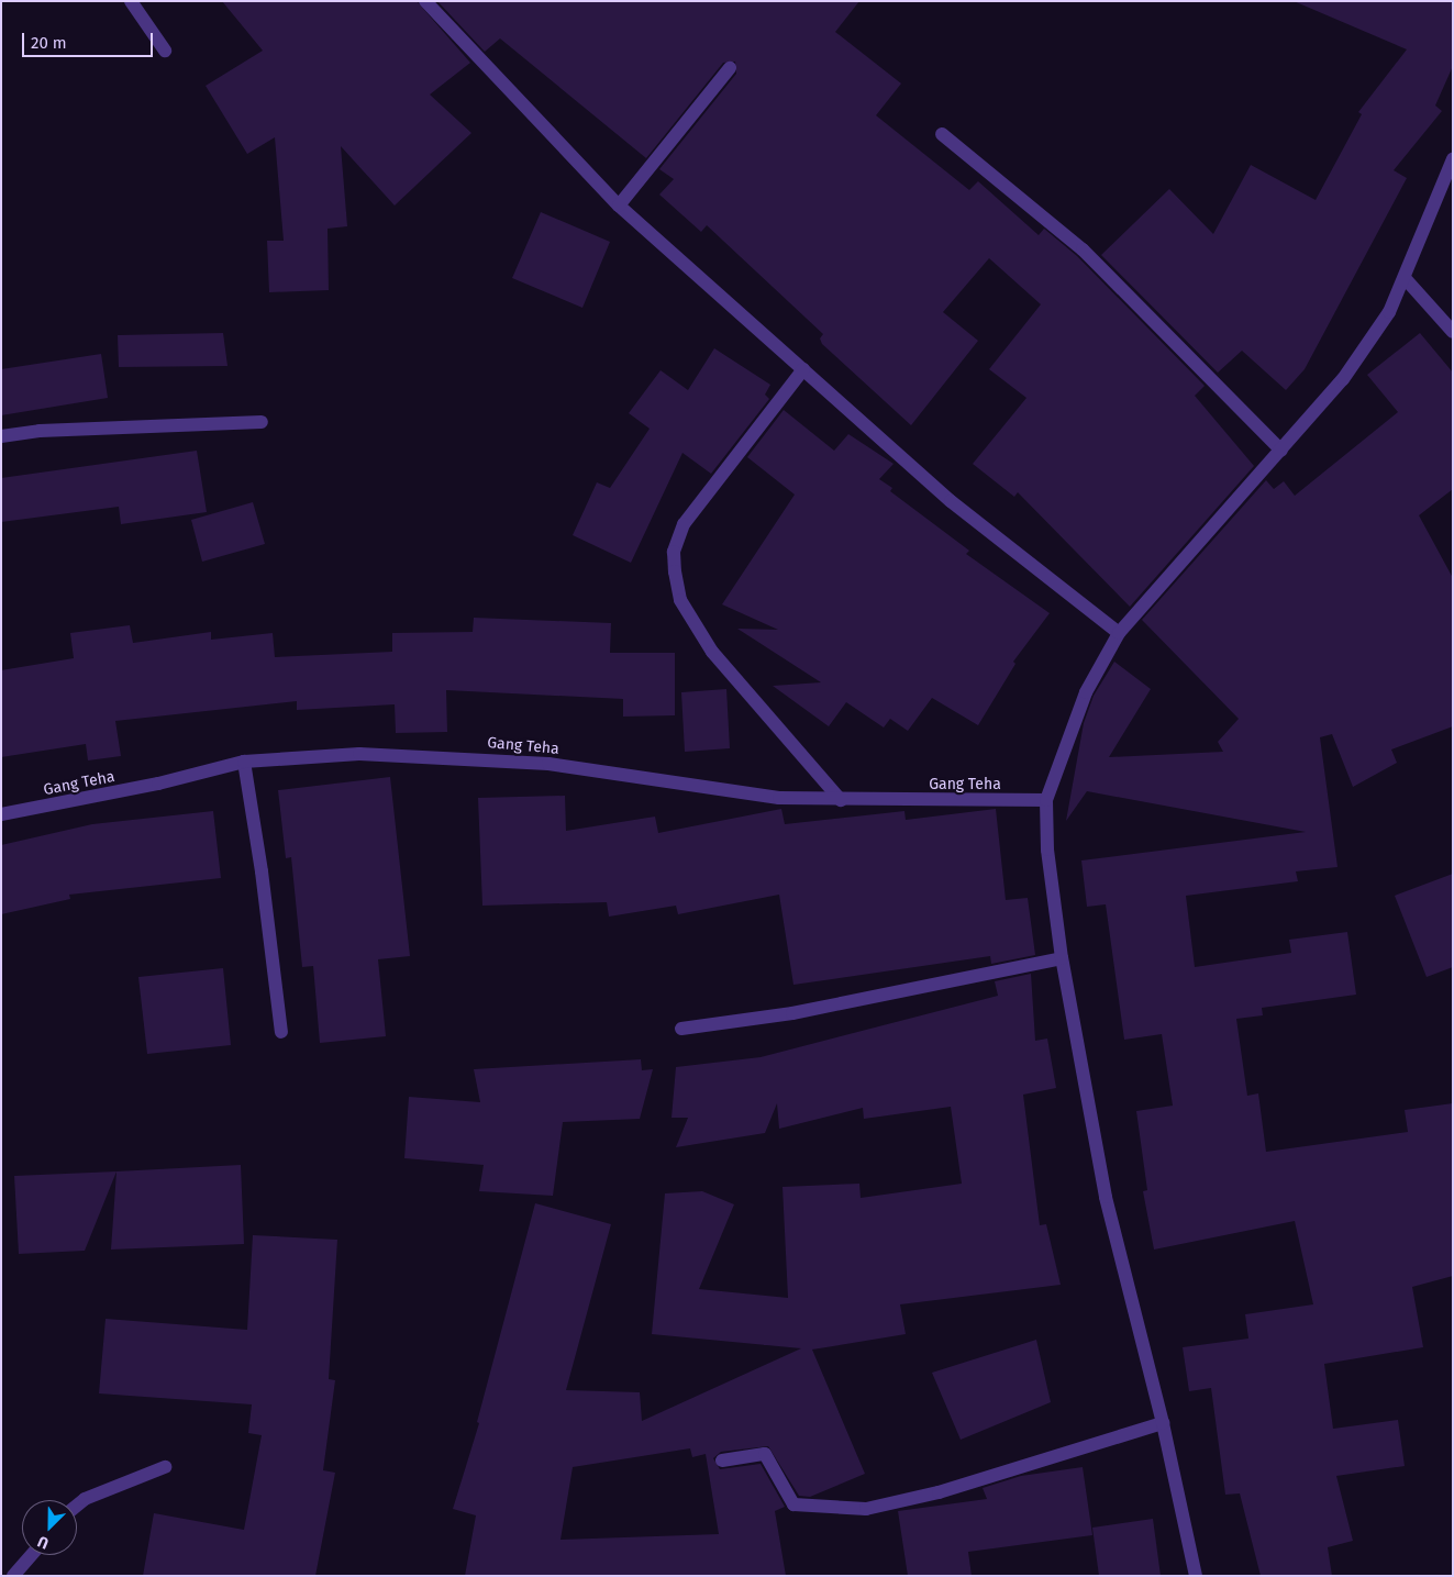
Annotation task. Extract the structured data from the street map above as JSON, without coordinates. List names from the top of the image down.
{
  "streets": {
    "street": ["Gang Teha"]
  },
  "scale_bar": "20 m",
  "north": "bottom left"
}
